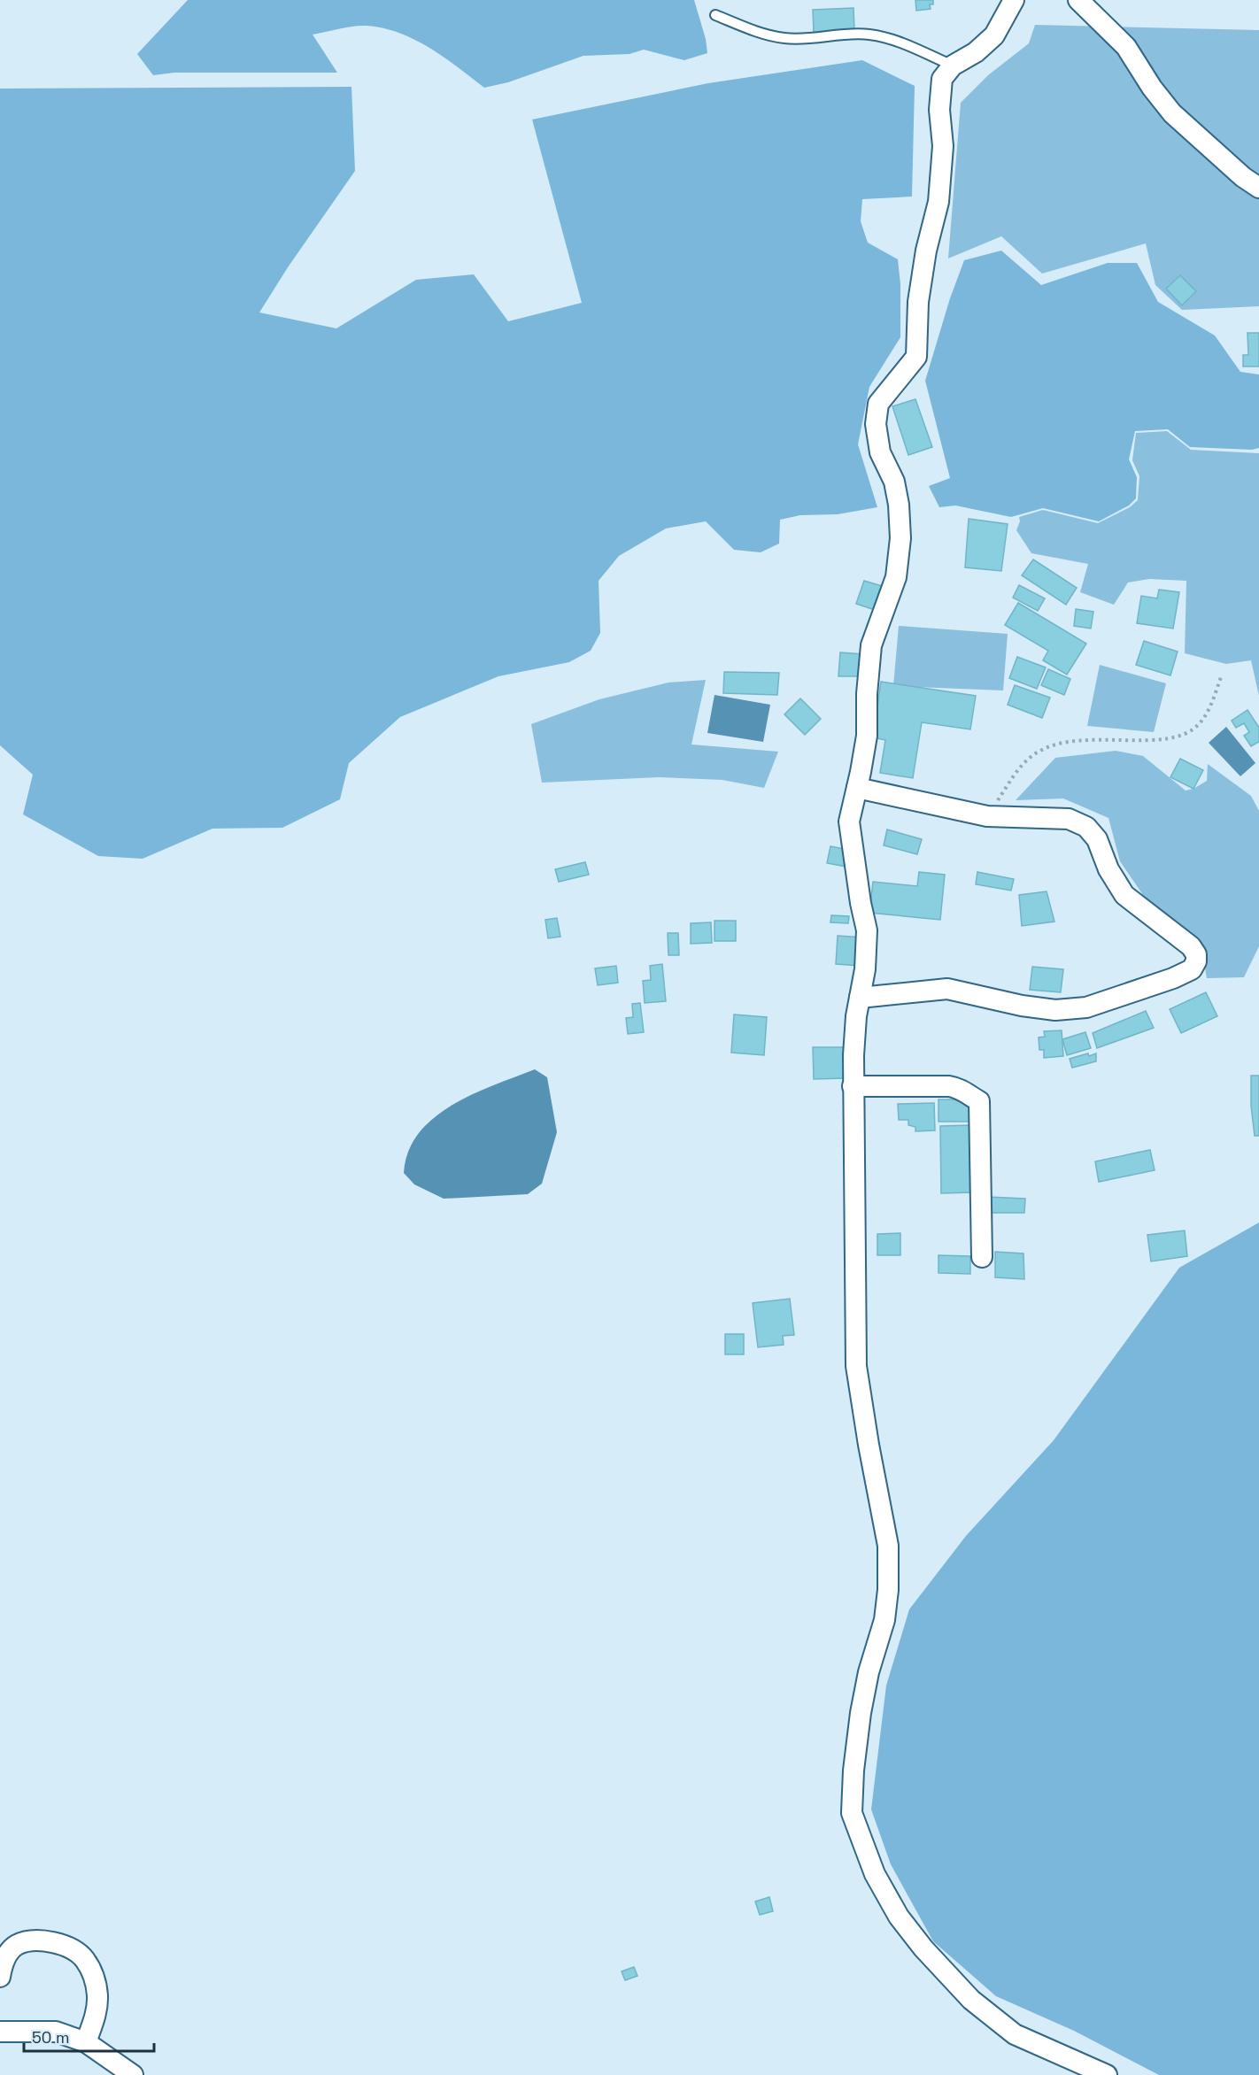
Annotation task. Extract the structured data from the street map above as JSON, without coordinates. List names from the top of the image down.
{
  "scale_bar": "50 m"
}
